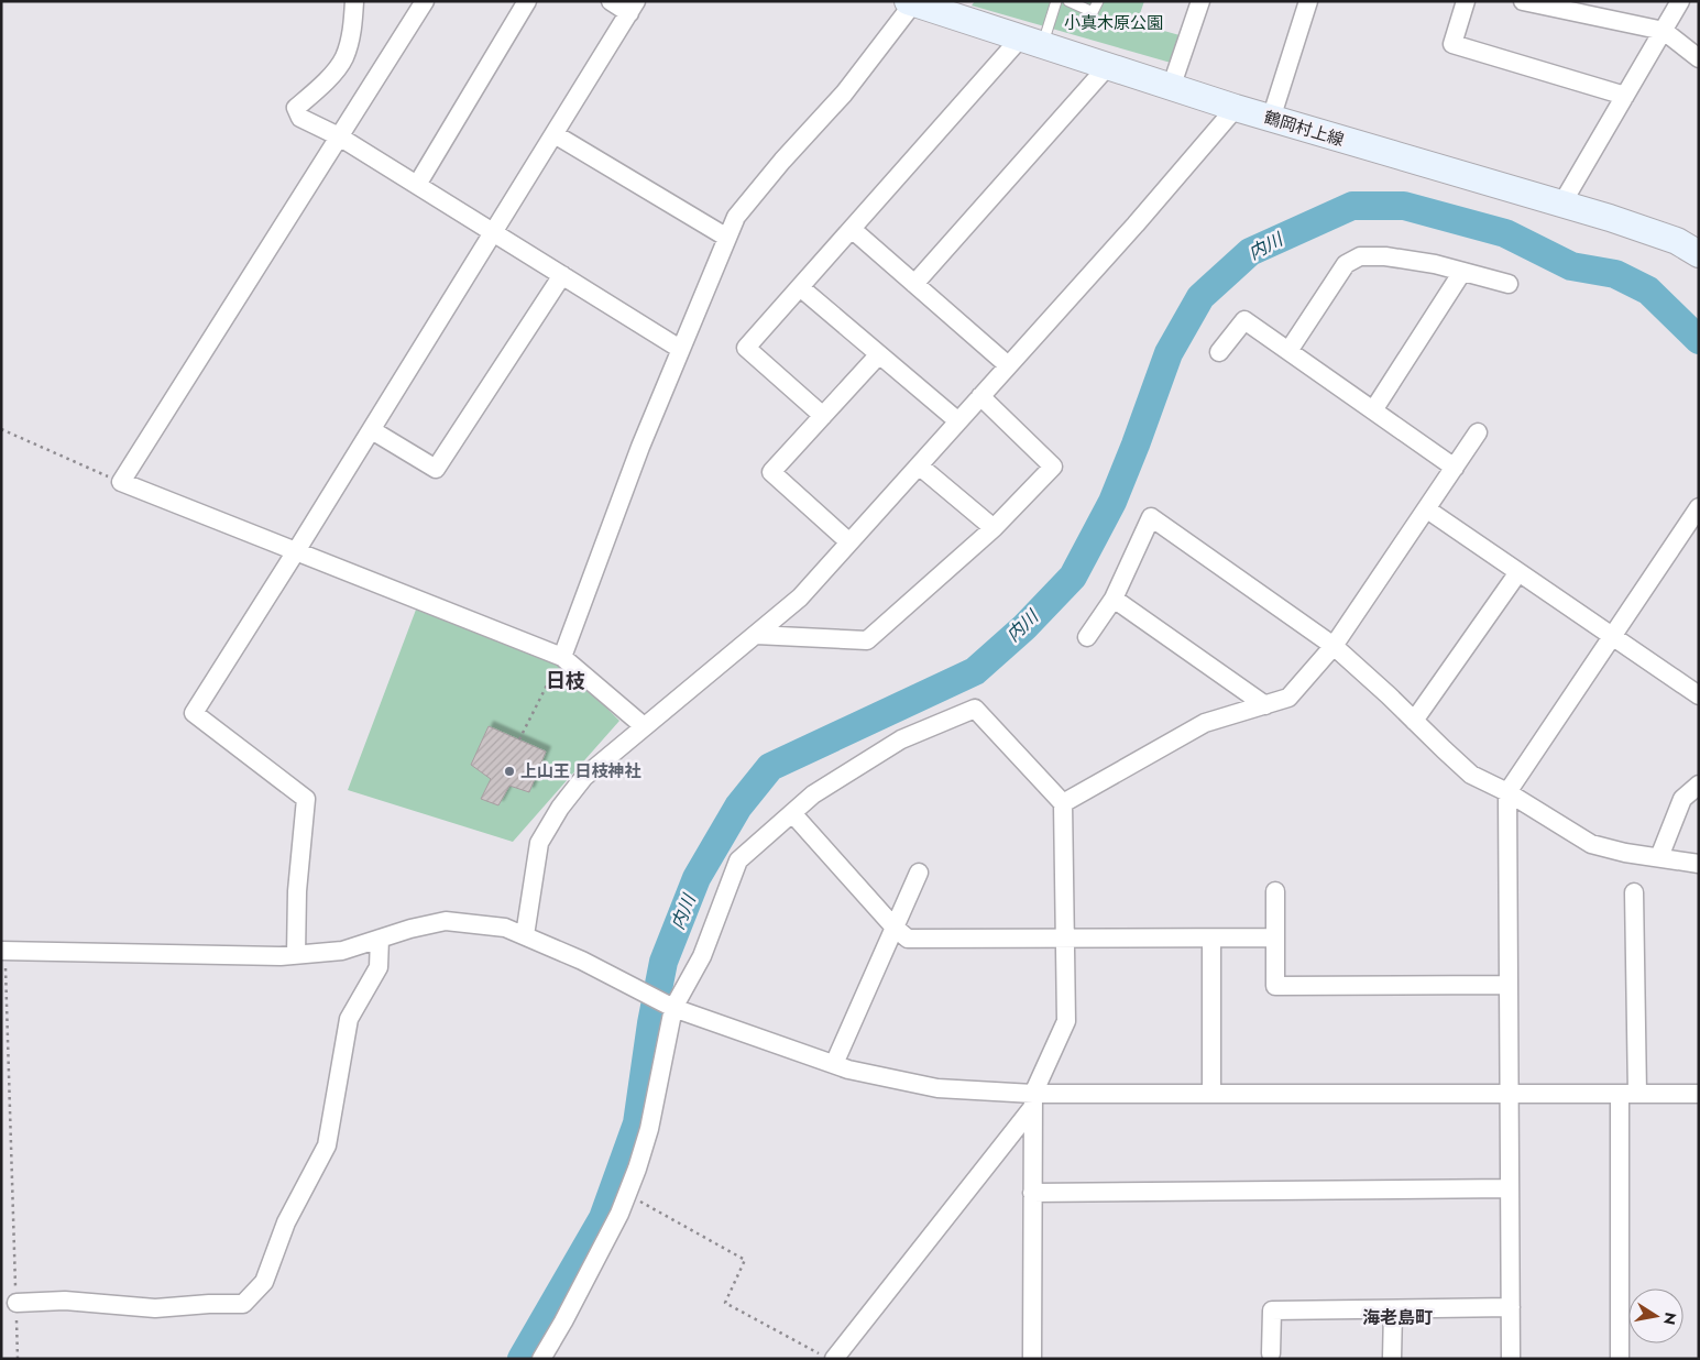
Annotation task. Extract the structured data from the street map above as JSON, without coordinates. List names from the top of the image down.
{
  "streets": {
    "main road": ["鶴岡村上線"]
  },
  "districts": ["日枝", "海老島町"],
  "water": ["内川"],
  "parks": ["小真木原公園"],
  "places": ["上山王 日枝神社"],
  "north": "right"
}
